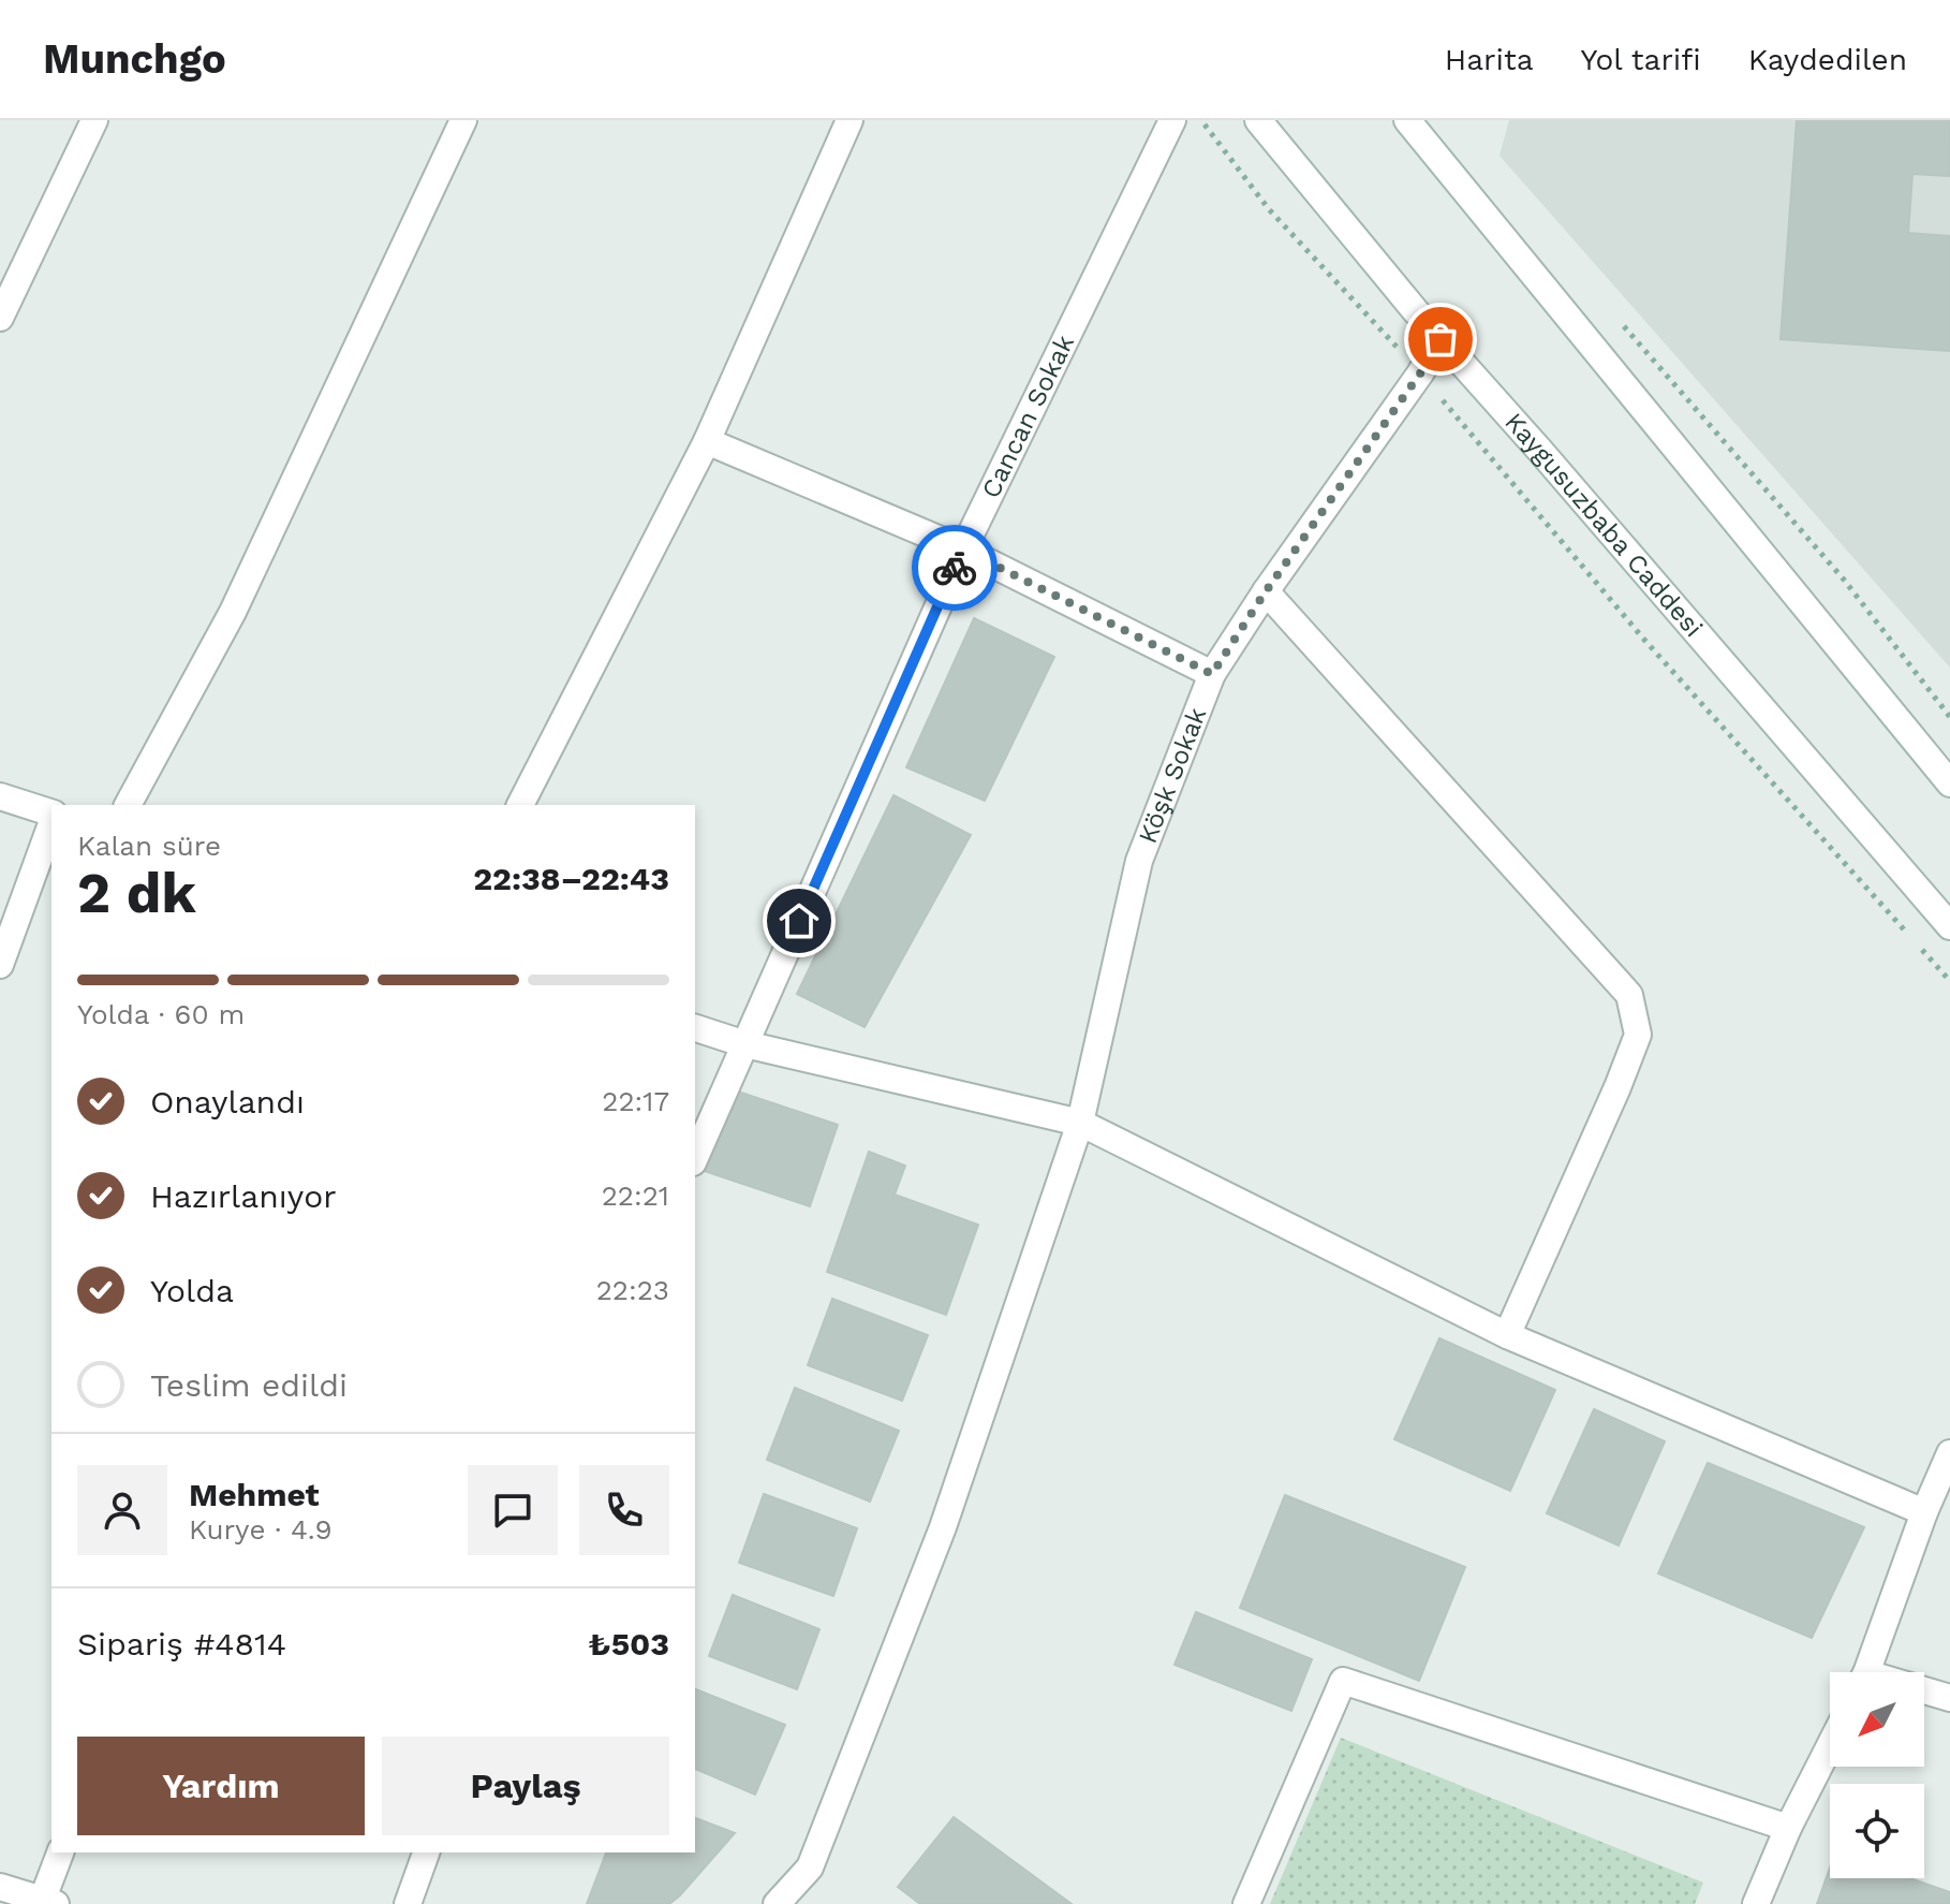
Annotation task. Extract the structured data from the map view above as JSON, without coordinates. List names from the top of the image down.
{
  "streets": {
    "street": ["Cancan Sokak", "Kaygusuzbaba Caddesi", "Köşk Sokak"]
  },
  "crossings": [
    ["Kaygusuzbaba Caddesi", "Köşk Sokak"]
  ],
  "north": "bottom left",
  "page": {
    "header": "Munchgo",
    "nav": ["Harita", "Yol tarifi", "Kaydedilen"],
    "heading": ["2 dk", "Kalan süre", "22:38–22:43"],
    "panel": [
      "Mehmet",
      "Kurye · 4.9",
      "Sipariş #4814",
      "₺503"
    ],
    "bar": "Yolda · 60 m",
    "list": [
      ["Onaylandı", "22:17"],
      ["Hazırlanıyor", "22:21"],
      ["Yolda", "22:23"],
      "Teslim edildi"
    ],
    "buttons": ["Yardım", "Paylaş"]
  }
}
